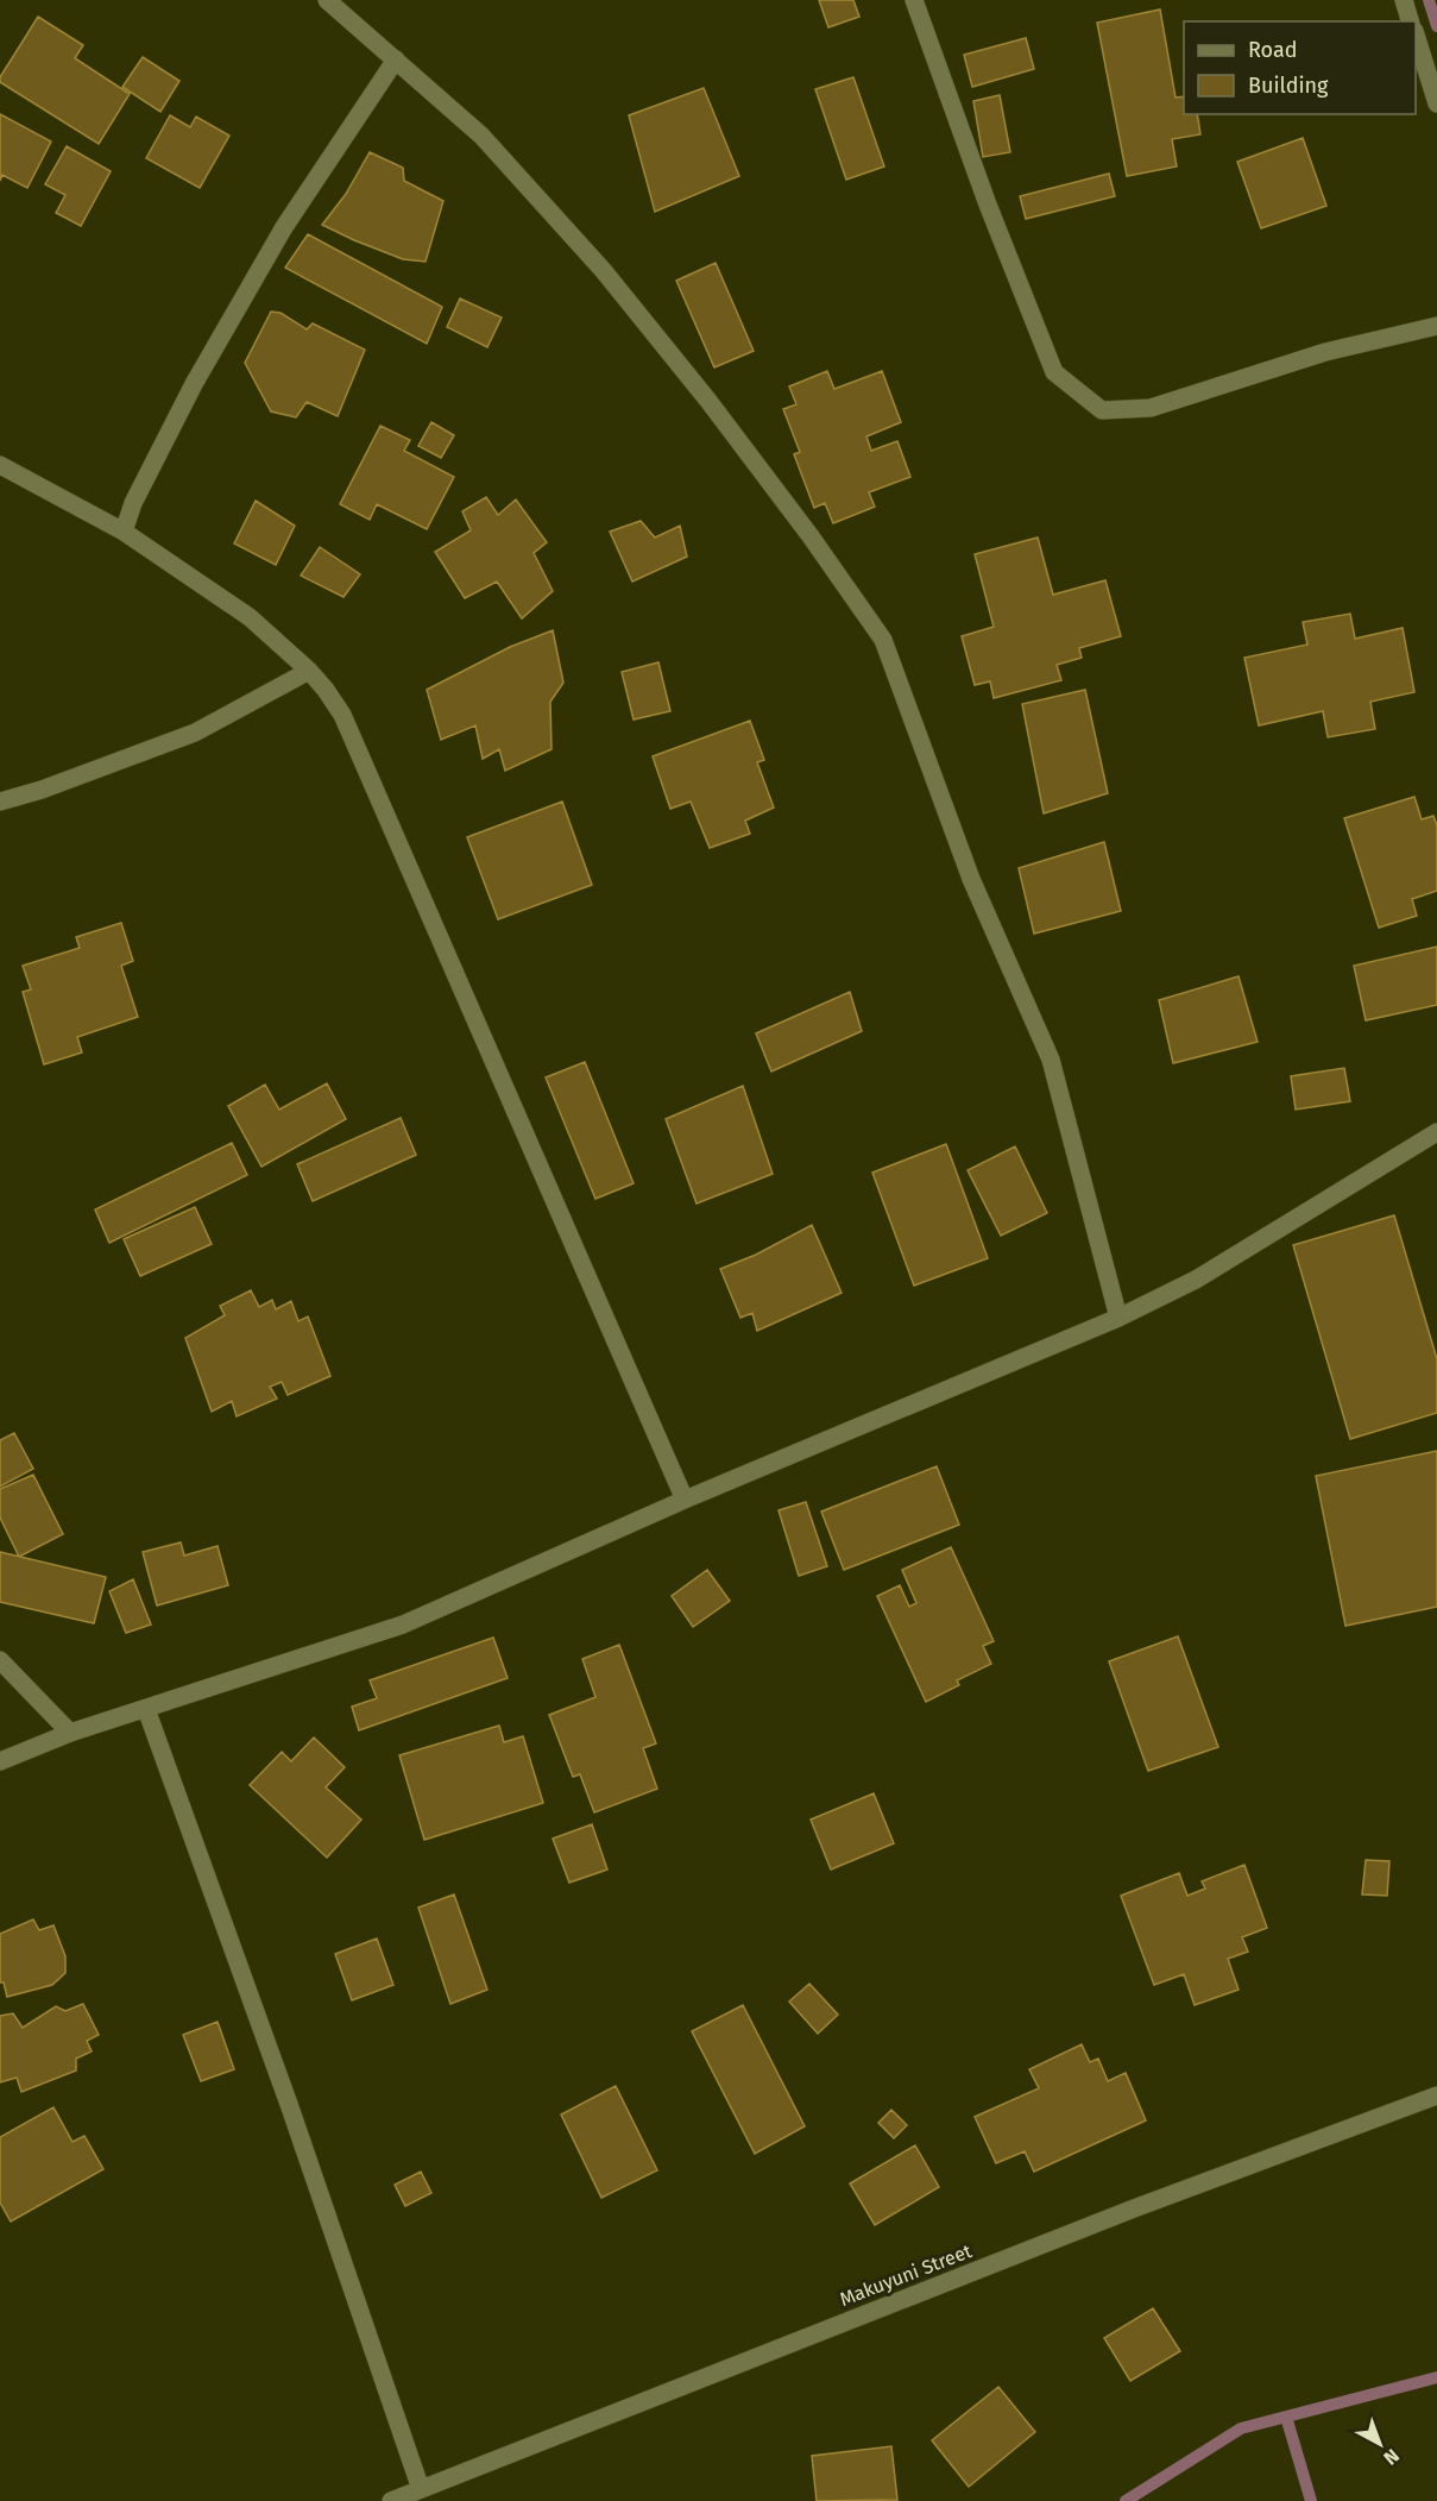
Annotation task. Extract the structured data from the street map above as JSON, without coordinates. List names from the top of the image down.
{
  "streets": {
    "street": ["Makuyuni Street"]
  },
  "legend": ["Road", "Building"],
  "north": "bottom right"
}
